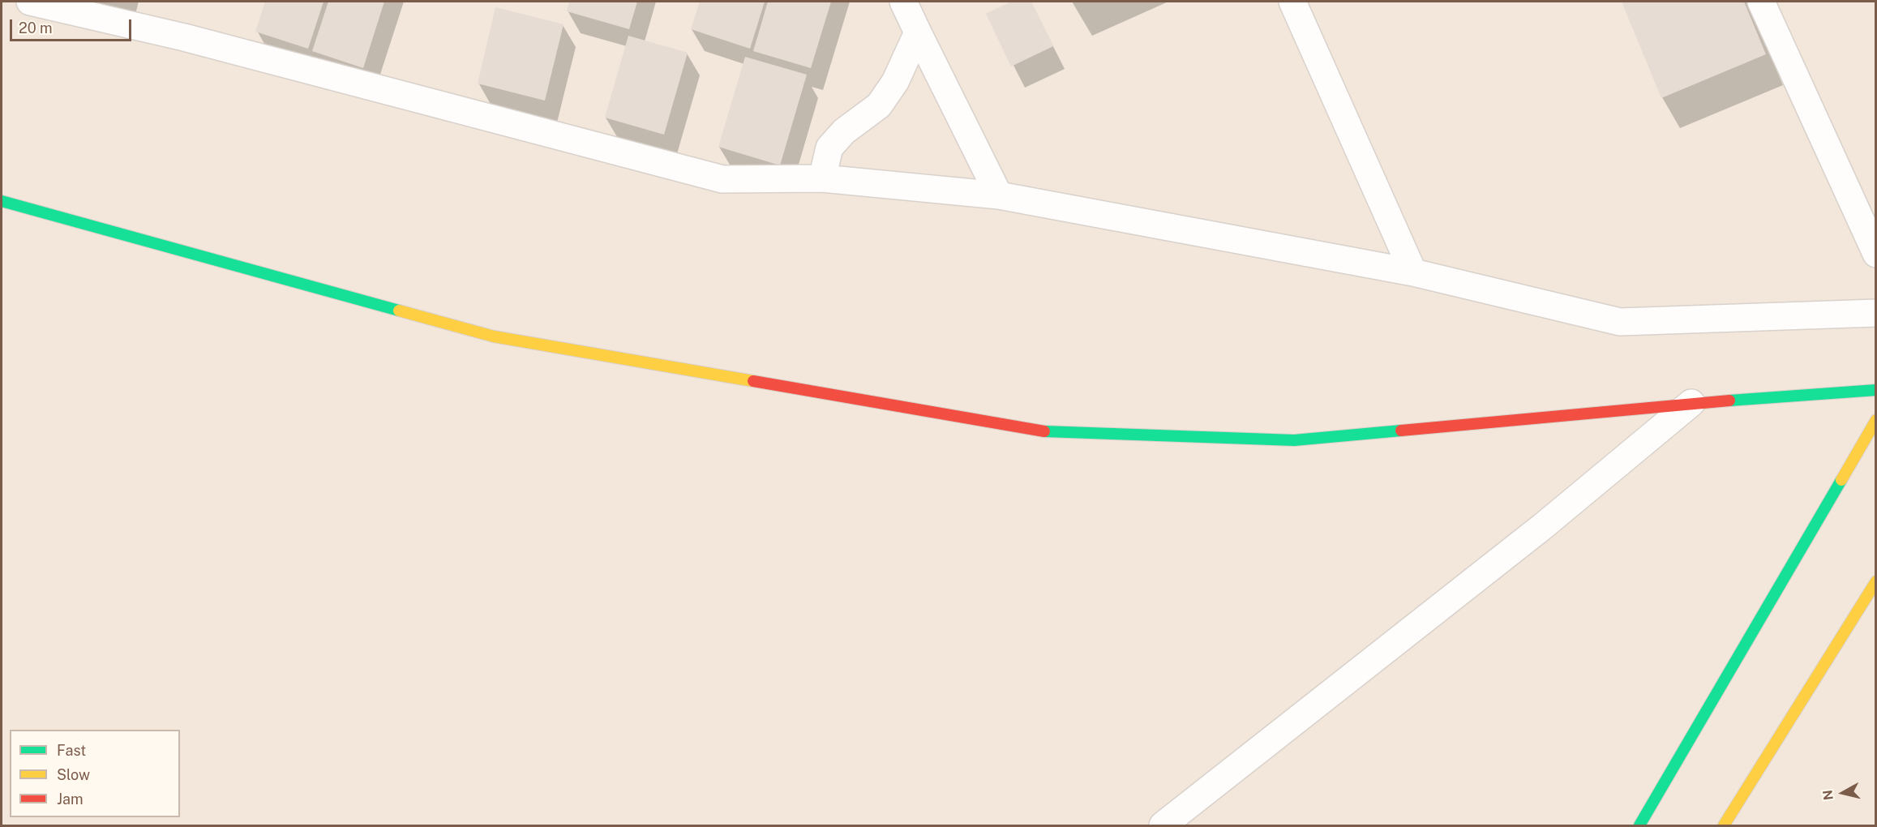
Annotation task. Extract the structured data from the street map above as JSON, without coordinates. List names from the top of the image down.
{
  "legend": ["Fast", "Slow", "Jam"],
  "scale_bar": "20 m",
  "north": "left"
}
